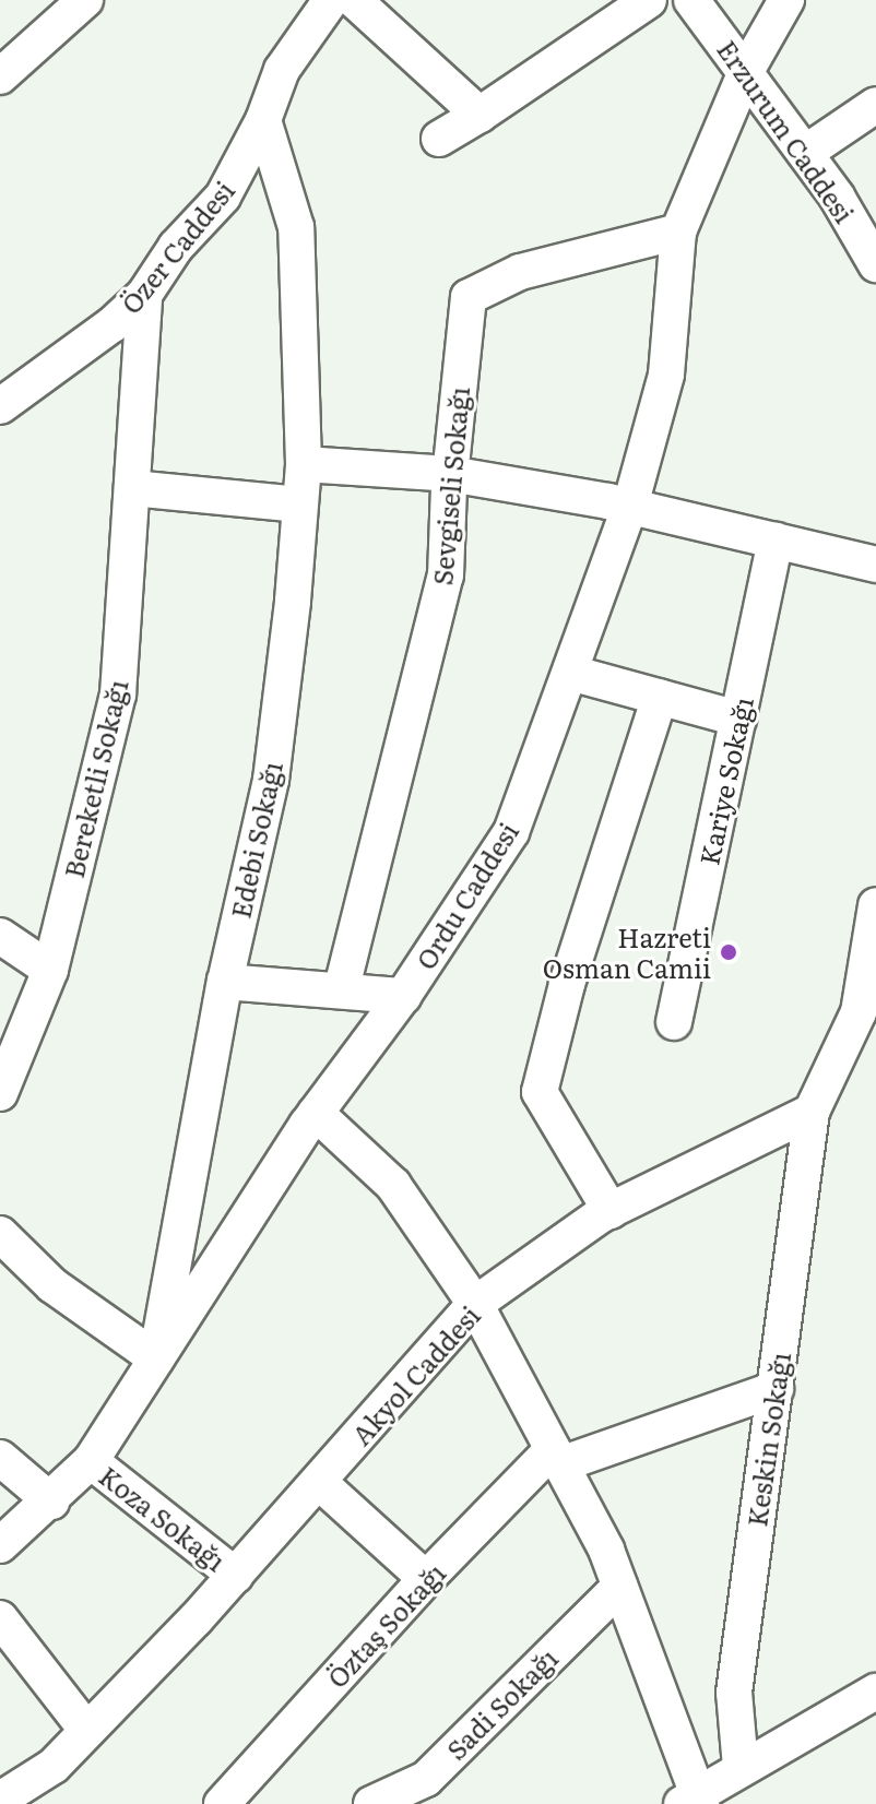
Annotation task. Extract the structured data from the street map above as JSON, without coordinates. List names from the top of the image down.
{
  "streets": {
    "street": [
      "Erzurum Caddesi",
      "Özer Caddesi",
      "Sevgiseli Sokağı",
      "Bereketli Sokağı",
      "Kariye Sokağı",
      "Edebi Sokağı",
      "Ordu Caddesi",
      "Akyol Caddesi",
      "Keskin Sokağı",
      "Koza Sokağı",
      "Öztaş Sokağı",
      "Sadi Sokağı"
    ]
  },
  "crossings": [
    ["Erzurum Caddesi", "Ordu Caddesi"],
    ["Özer Caddesi", "Bereketli Sokağı"],
    ["Özer Caddesi", "Edebi Sokağı"],
    ["Sevgiseli Sokağı", "Ordu Caddesi"],
    ["Edebi Sokağı", "Ordu Caddesi"],
    ["Ordu Caddesi", "Koza Sokağı"],
    ["Akyol Caddesi", "Keskin Sokağı"],
    ["Akyol Caddesi", "Koza Sokağı"]
  ],
  "places": ["Hazreti Osman Camii"]
}
